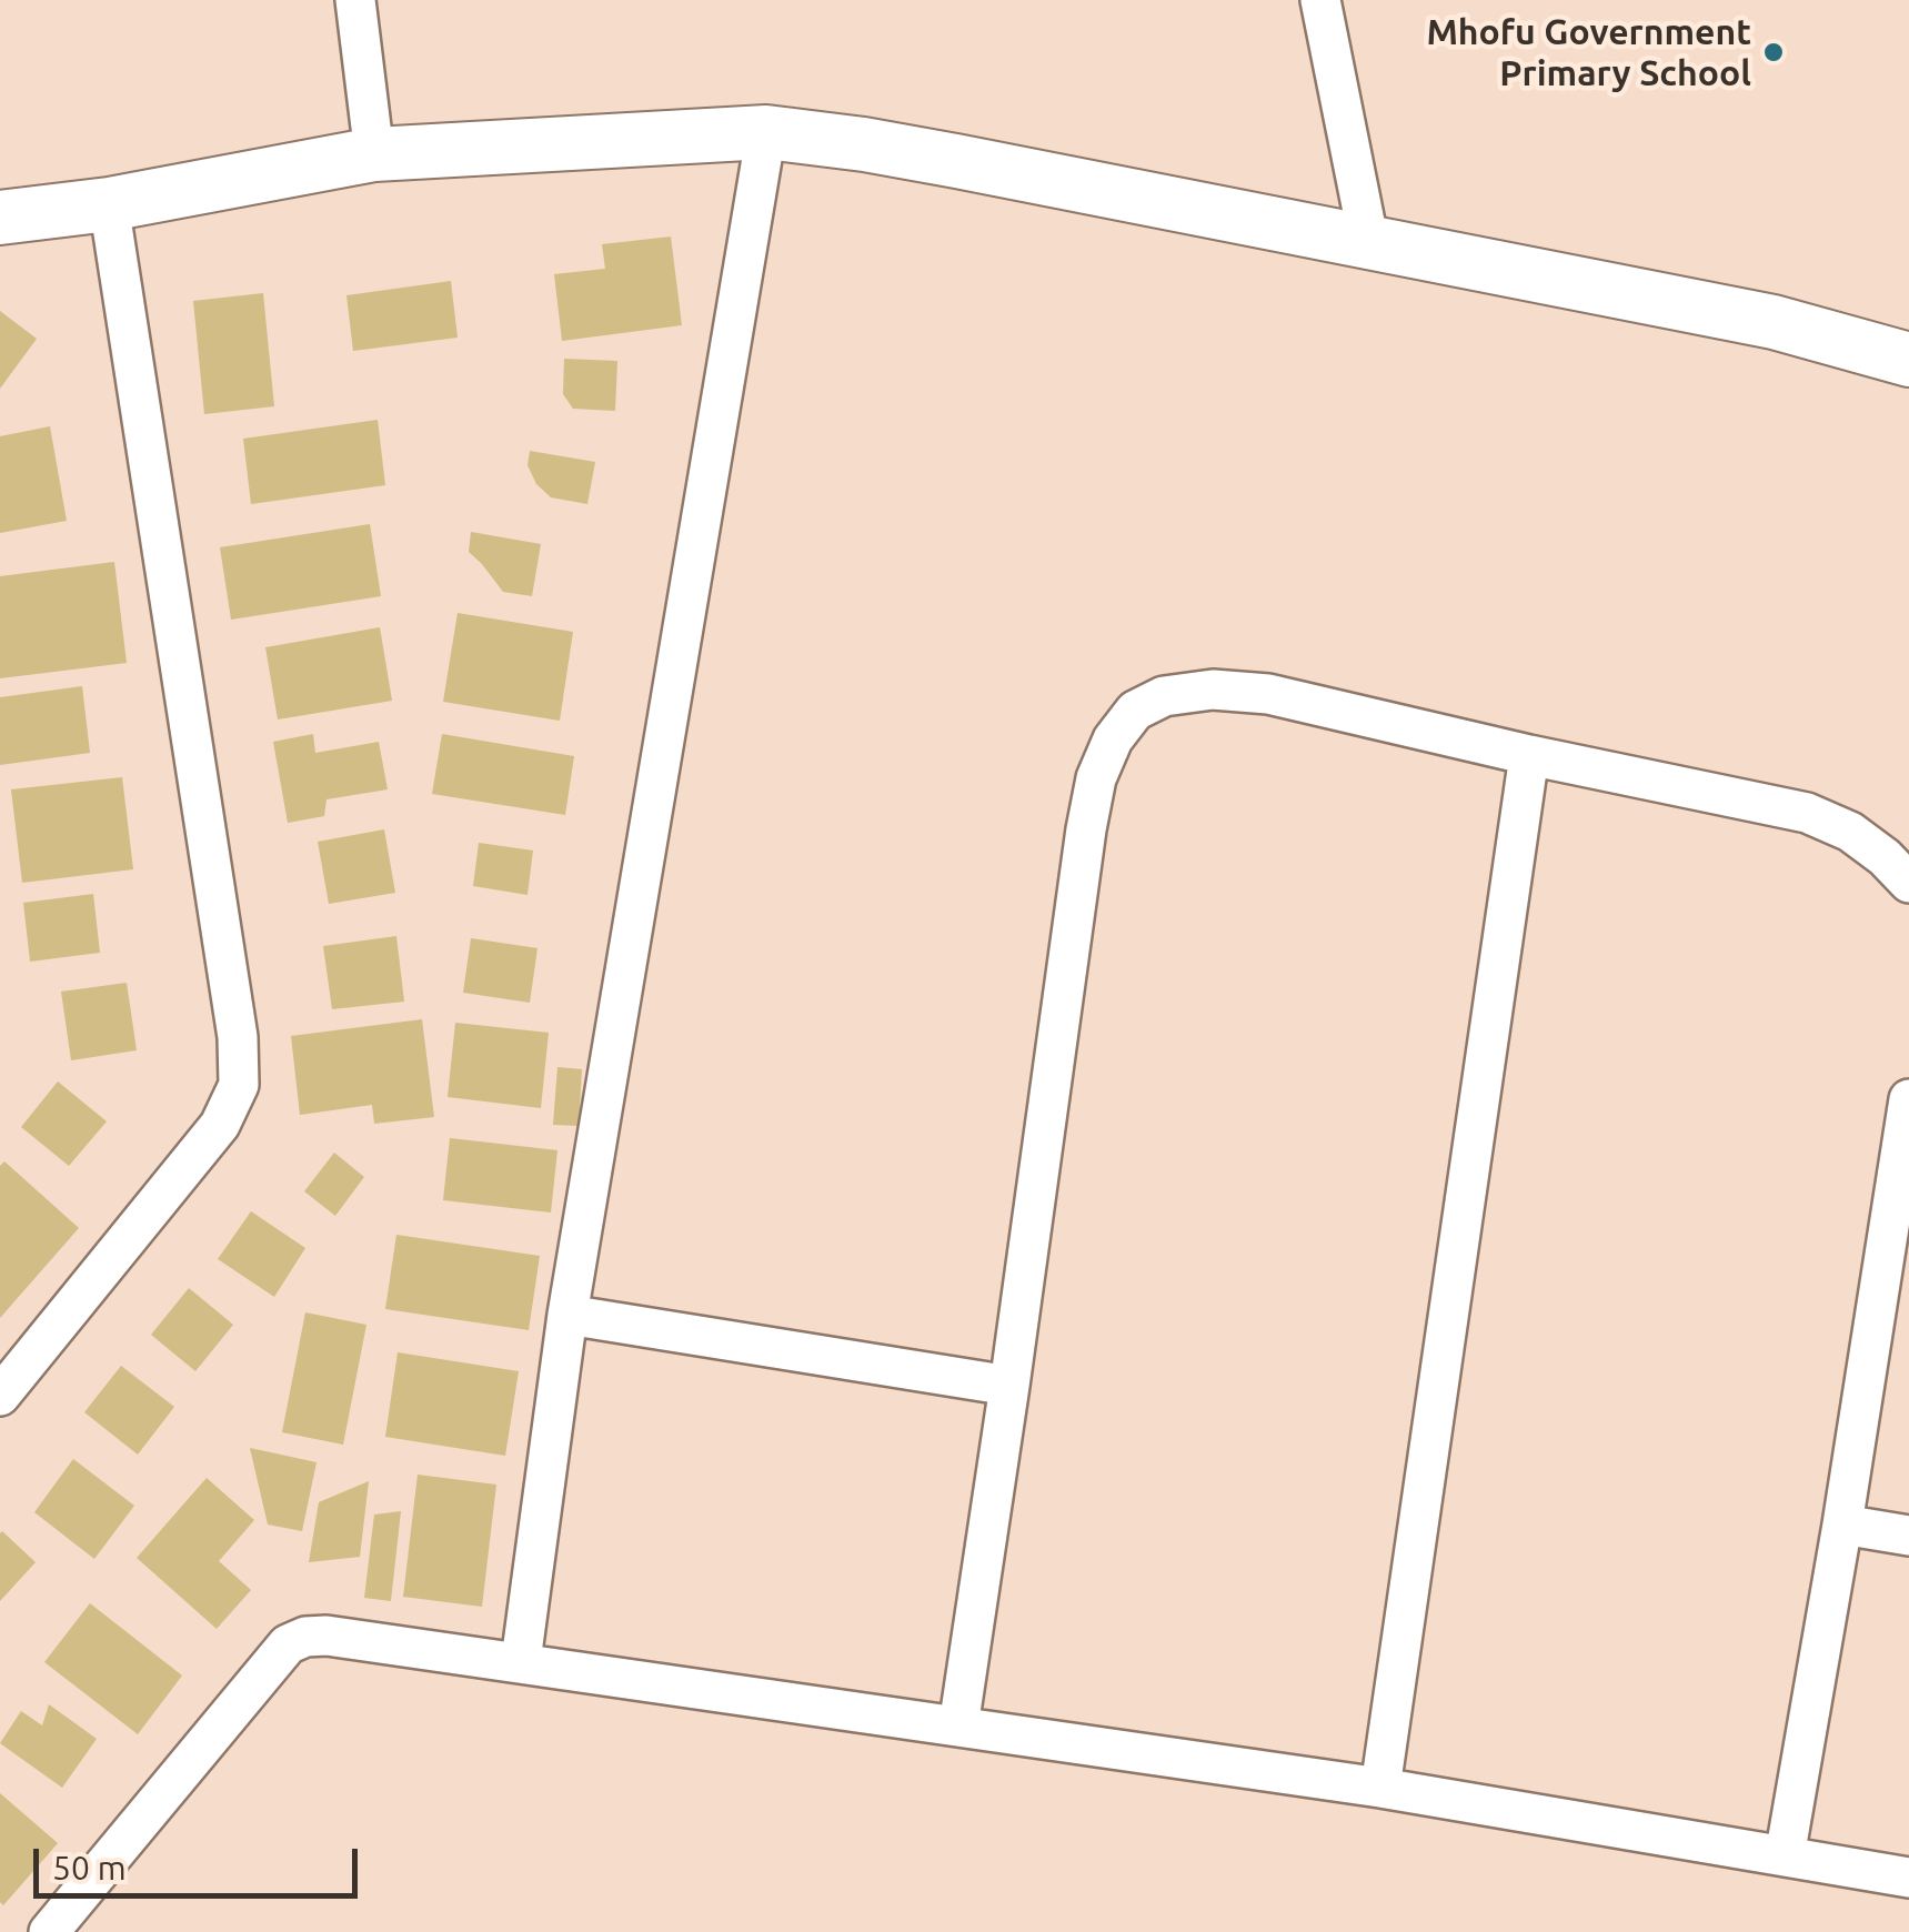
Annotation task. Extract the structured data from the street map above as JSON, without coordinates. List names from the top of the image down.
{
  "places": ["Mhofu Government Primary School"],
  "scale_bar": "50 m"
}
